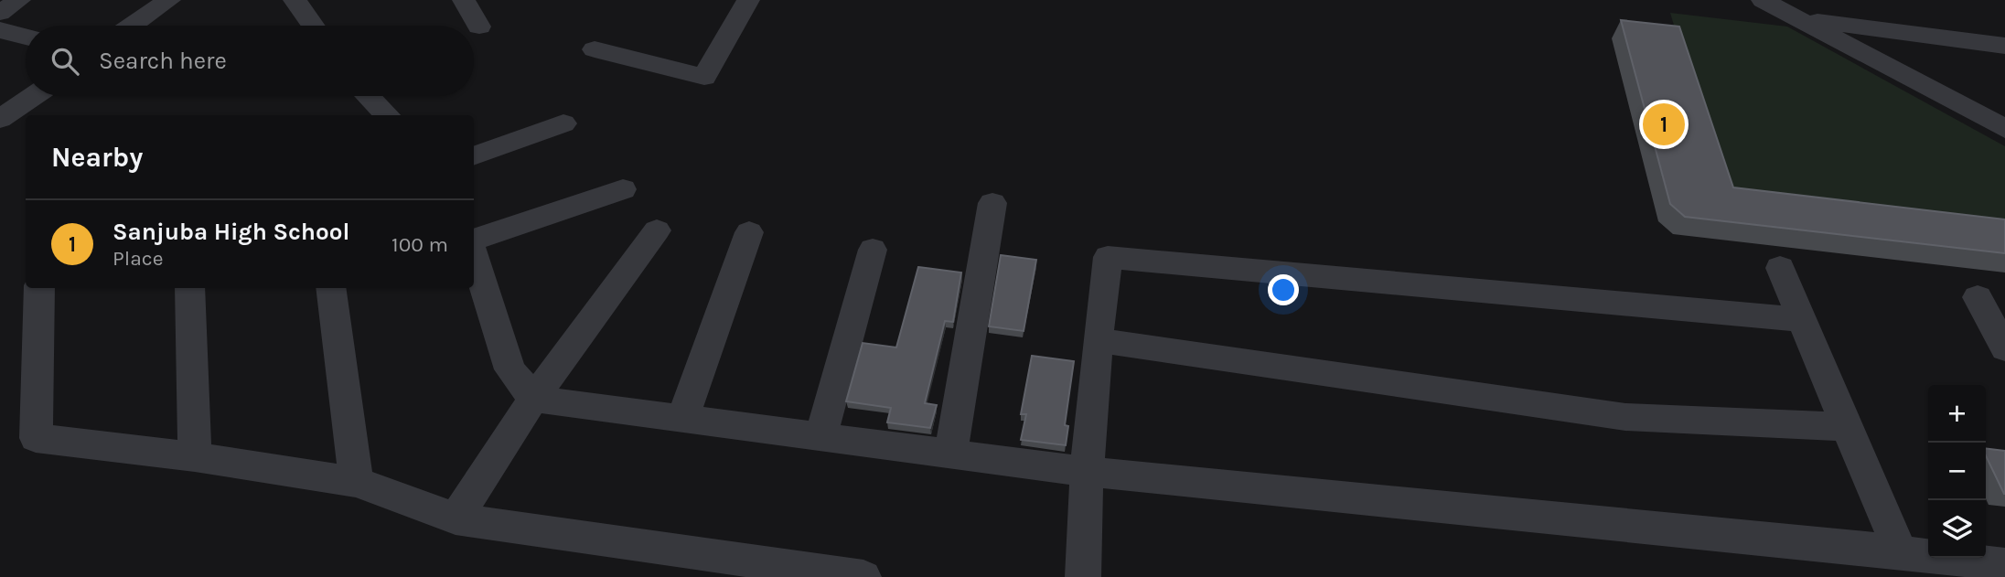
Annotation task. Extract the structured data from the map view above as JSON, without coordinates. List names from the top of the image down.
{
  "page": {
    "search": "Search here",
    "pins": "1",
    "heading": "Nearby",
    "list": [
      {
        "mark": "1",
        "name": "Sanjuba High School",
        "note": "Place",
        "value": "100 m"
      }
    ],
    "map_buttons": ["+", "−"]
  }
}
